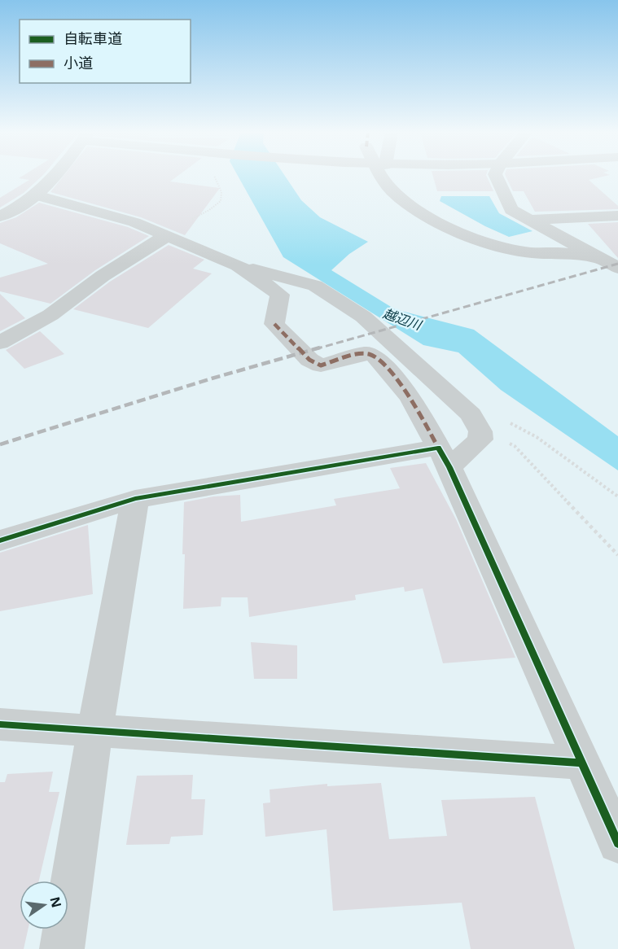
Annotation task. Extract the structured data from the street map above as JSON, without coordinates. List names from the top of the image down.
{
  "water": ["越辺川"],
  "legend": ["自転車道", "小道"],
  "north": "right"
}
